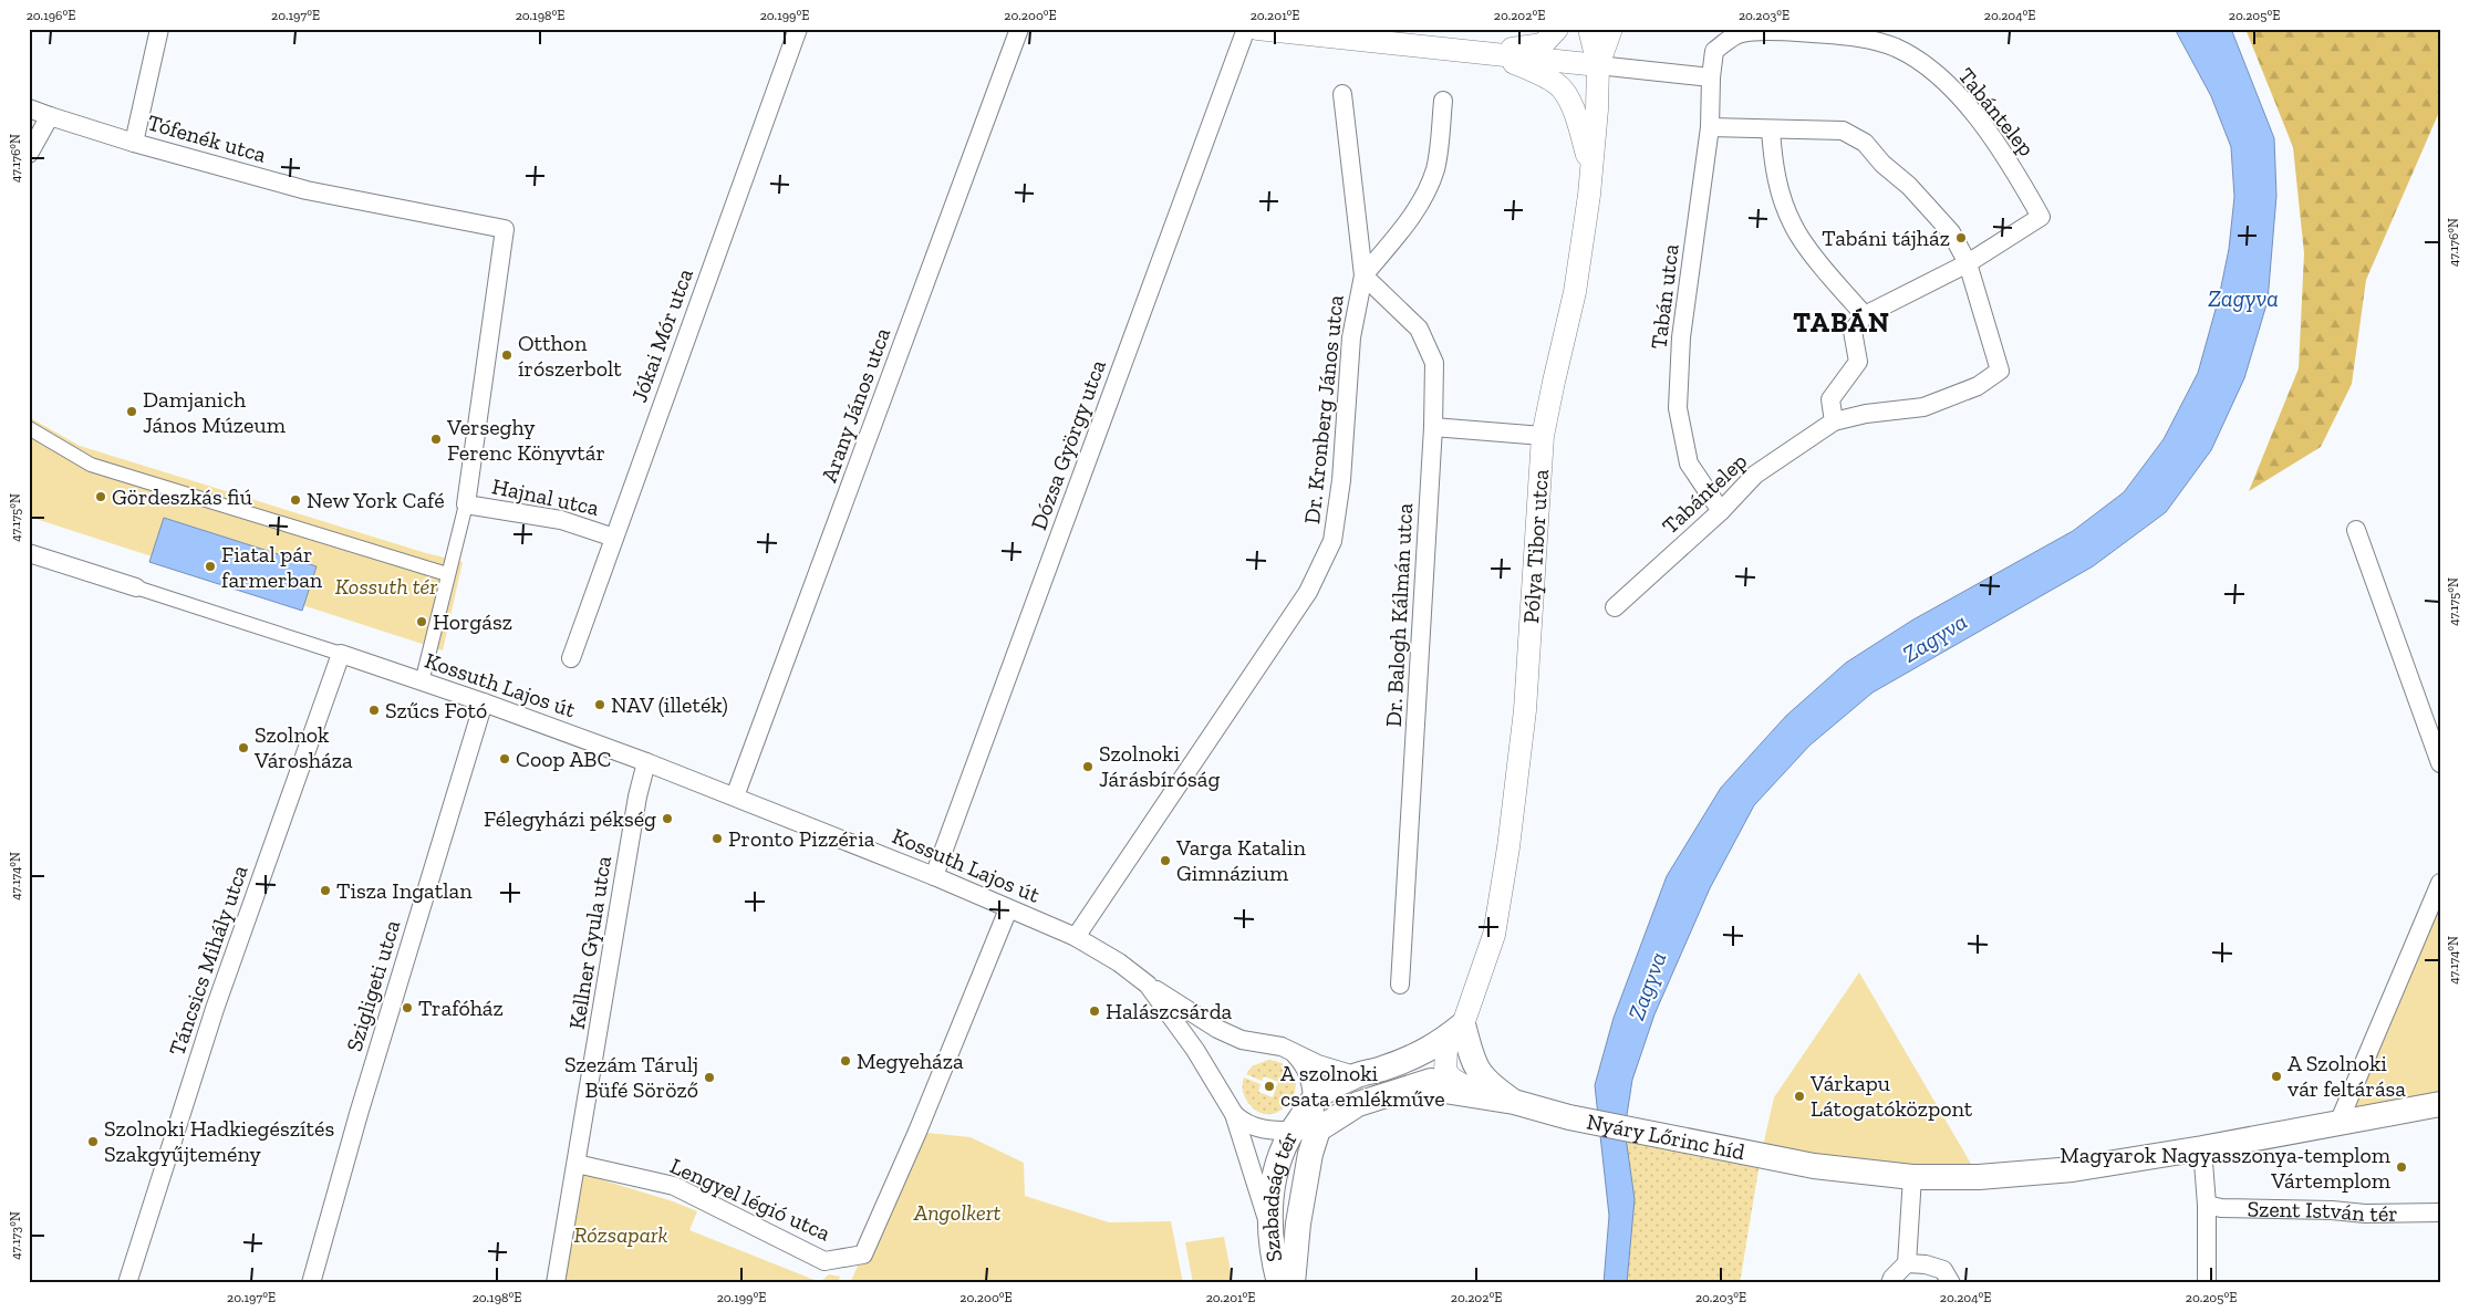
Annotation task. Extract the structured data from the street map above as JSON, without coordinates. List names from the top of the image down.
{
  "streets": {
    "main road": ["Nyáry Lőrinc híd", "Szabadság tér"],
    "street": [
      "Tabántelep",
      "Tófenék utca",
      "Tabán utca",
      "Jókai Mór utca",
      "Arany János utca",
      "Dr. Kronberg János utca",
      "Dózsa György utca",
      "Hajnal utca",
      "Pólya Tibor utca",
      "Dr. Balogh Kálmán utca",
      "Kossuth Lajos út",
      "Kellner Gyula utca",
      "Táncsics Mihály utca",
      "Szigligeti utca",
      "Lengyel légió utca",
      "Szent István tér"
    ]
  },
  "crossings": [
    ["Tabántelep", "Tabán utca"],
    ["Tófenék utca", "Hajnal utca"],
    ["Jókai Mór utca", "Hajnal utca"],
    ["Arany János utca", "Kossuth Lajos út"],
    ["Dr. Kronberg János utca", "Dr. Balogh Kálmán utca"],
    ["Dr. Kronberg János utca", "Kossuth Lajos út"],
    ["Dózsa György utca", "Kossuth Lajos út"],
    ["Pólya Tibor utca", "Szabadság tér"],
    ["Kossuth Lajos út", "Kellner Gyula utca"],
    ["Kossuth Lajos út", "Táncsics Mihály utca"],
    ["Kossuth Lajos út", "Szigligeti utca"],
    ["Kossuth Lajos út", "Szabadság tér"],
    ["Kossuth Lajos út", "Lengyel légió utca"],
    ["Kellner Gyula utca", "Lengyel légió utca"]
  ],
  "districts": ["TABÁN"],
  "water": ["Zagyva"],
  "parks": ["Kossuth tér", "Angolkert", "Rózsapark"],
  "places": [
    "Tabáni tájház",
    "Otthon írószerbolt",
    "Damjanich János Múzeum",
    "Verseghy Ferenc Könyvtár",
    "Gördeszkás fiú",
    "New York Café",
    "Fiatal pár farmerban",
    "Horgász",
    "NAV (illeték)",
    "Szűcs Fotó",
    "Szolnok Városháza",
    "Coop ABC",
    "Szolnoki Járásbíróság",
    "Félegyházi pékség",
    "Pronto Pizzéria",
    "Varga Katalin Gimnázium",
    "Tisza Ingatlan",
    "Trafóház",
    "Halászcsárda",
    "Megyeháza",
    "A Szolnoki vár feltárása",
    "Szezám Tárulj Büfé Söröző",
    "A szolnoki csata emlékműve",
    "Várkapu Látogatóközpont",
    "Szolnoki Hadkiegészítés Szakgyűjtemény",
    "Magyarok Nagyasszonya-templom Vártemplom"
  ],
  "coordinates": [
    "20.196°E",
    "20.197°E",
    "20.198°E",
    "20.199°E",
    "20.200°E",
    "20.201°E",
    "20.202°E",
    "20.203°E",
    "20.204°E",
    "20.205°E",
    "47.176°N",
    "47.175°N",
    "47.174°N",
    "47.173°N"
  ]
}
